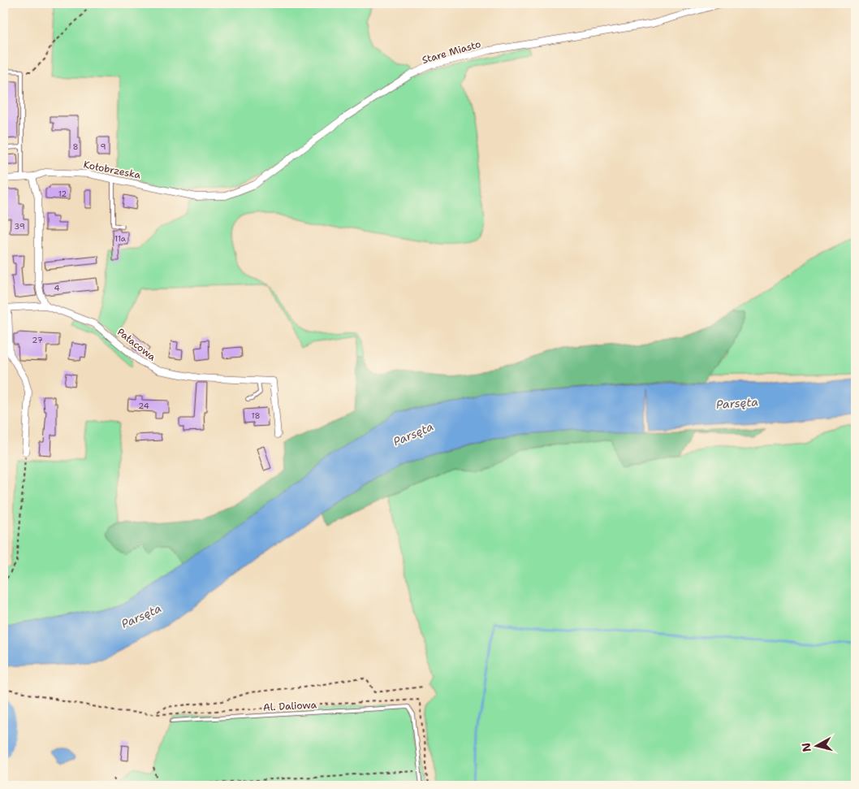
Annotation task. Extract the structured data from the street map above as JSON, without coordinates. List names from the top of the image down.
{
  "streets": {
    "street": ["Stare Miasto", "Kołobrzeska", "Pałacowa"],
    "lane": ["Al. Daliowa"]
  },
  "crossings": [
    ["Stare Miasto", "Kołobrzeska"]
  ],
  "water": ["Parsęta"],
  "house_numbers": [
    "8",
    "9",
    "12",
    "39",
    "11a",
    "4",
    "27",
    "24",
    "18"
  ],
  "north": "left"
}
